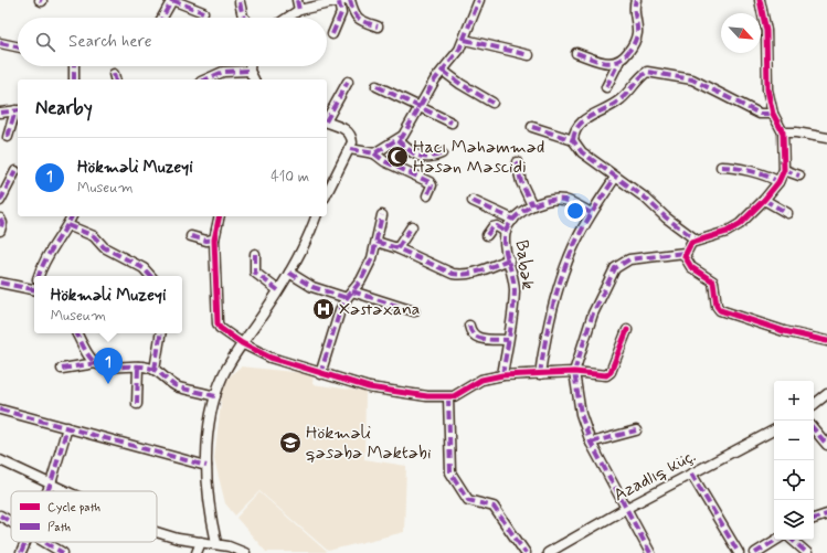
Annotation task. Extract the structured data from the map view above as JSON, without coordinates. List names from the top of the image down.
{
  "streets": {
    "street": ["Babək", "Azadlıq küç."]
  },
  "places": {
    "mosque": ["Hacı Məhəmməd Həsən Məscidi"],
    "hospital": ["Xəstəxana"],
    "school or university": ["Hökməli qəsəbə Məktəbi"]
  },
  "legend": ["Cycle path", "Path"],
  "north": "bottom right",
  "page": {
    "search": "Search here",
    "heading": "Nearby",
    "list": [
      {
        "mark": "1",
        "name": "Hökməli Muzeyi",
        "note": "Museum",
        "value": "410 m"
      }
    ],
    "popup": ["Hökməli Muzeyi", "Museum"],
    "pins": "1",
    "map_buttons": ["+", "−"]
  }
}
